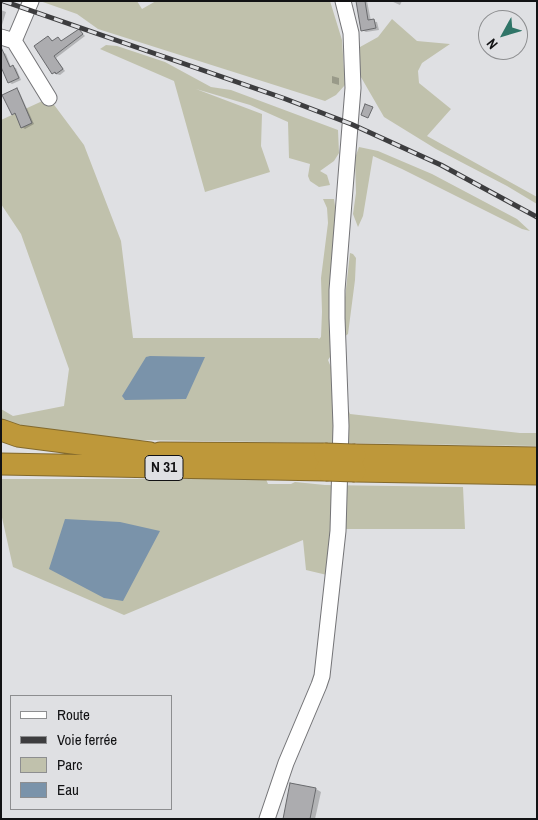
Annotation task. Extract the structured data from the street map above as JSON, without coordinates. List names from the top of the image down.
{
  "streets": {
    "highway": ["N 31"]
  },
  "legend": [
    "Route",
    "Voie ferrée",
    "Parc",
    "Eau"
  ],
  "north": "bottom left"
}
